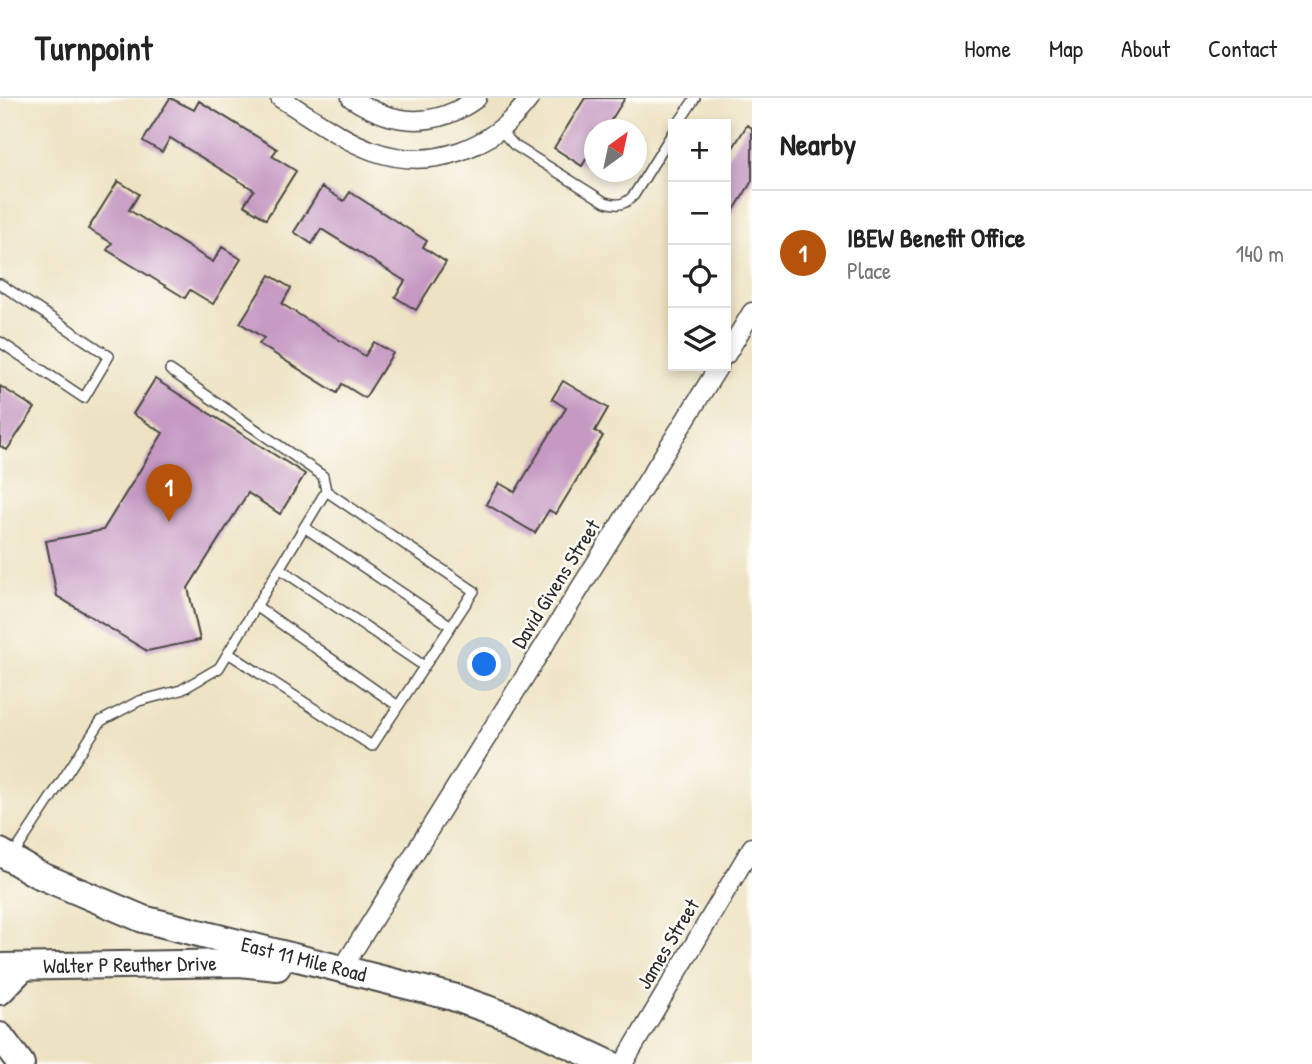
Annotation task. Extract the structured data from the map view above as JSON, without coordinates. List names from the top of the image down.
{
  "streets": {
    "main road": ["East 11 Mile Road", "Walter P Reuther Drive"],
    "street": ["David Givens Street", "James Street"]
  },
  "crossings": [
    ["David Givens Street", "East 11 Mile Road"],
    ["David Givens Street", "Walter P Reuther Drive"],
    ["East 11 Mile Road", "Walter P Reuther Drive"]
  ],
  "north": "top right",
  "page": {
    "header": "Turnpoint",
    "nav": [
      "Home",
      "Map",
      "About",
      "Contact"
    ],
    "heading": "Nearby",
    "map_buttons": ["+", "−"],
    "list": [
      {
        "mark": "1",
        "name": "IBEW Benefit Office",
        "note": "Place",
        "value": "140 m"
      }
    ],
    "pins": "1"
  }
}
